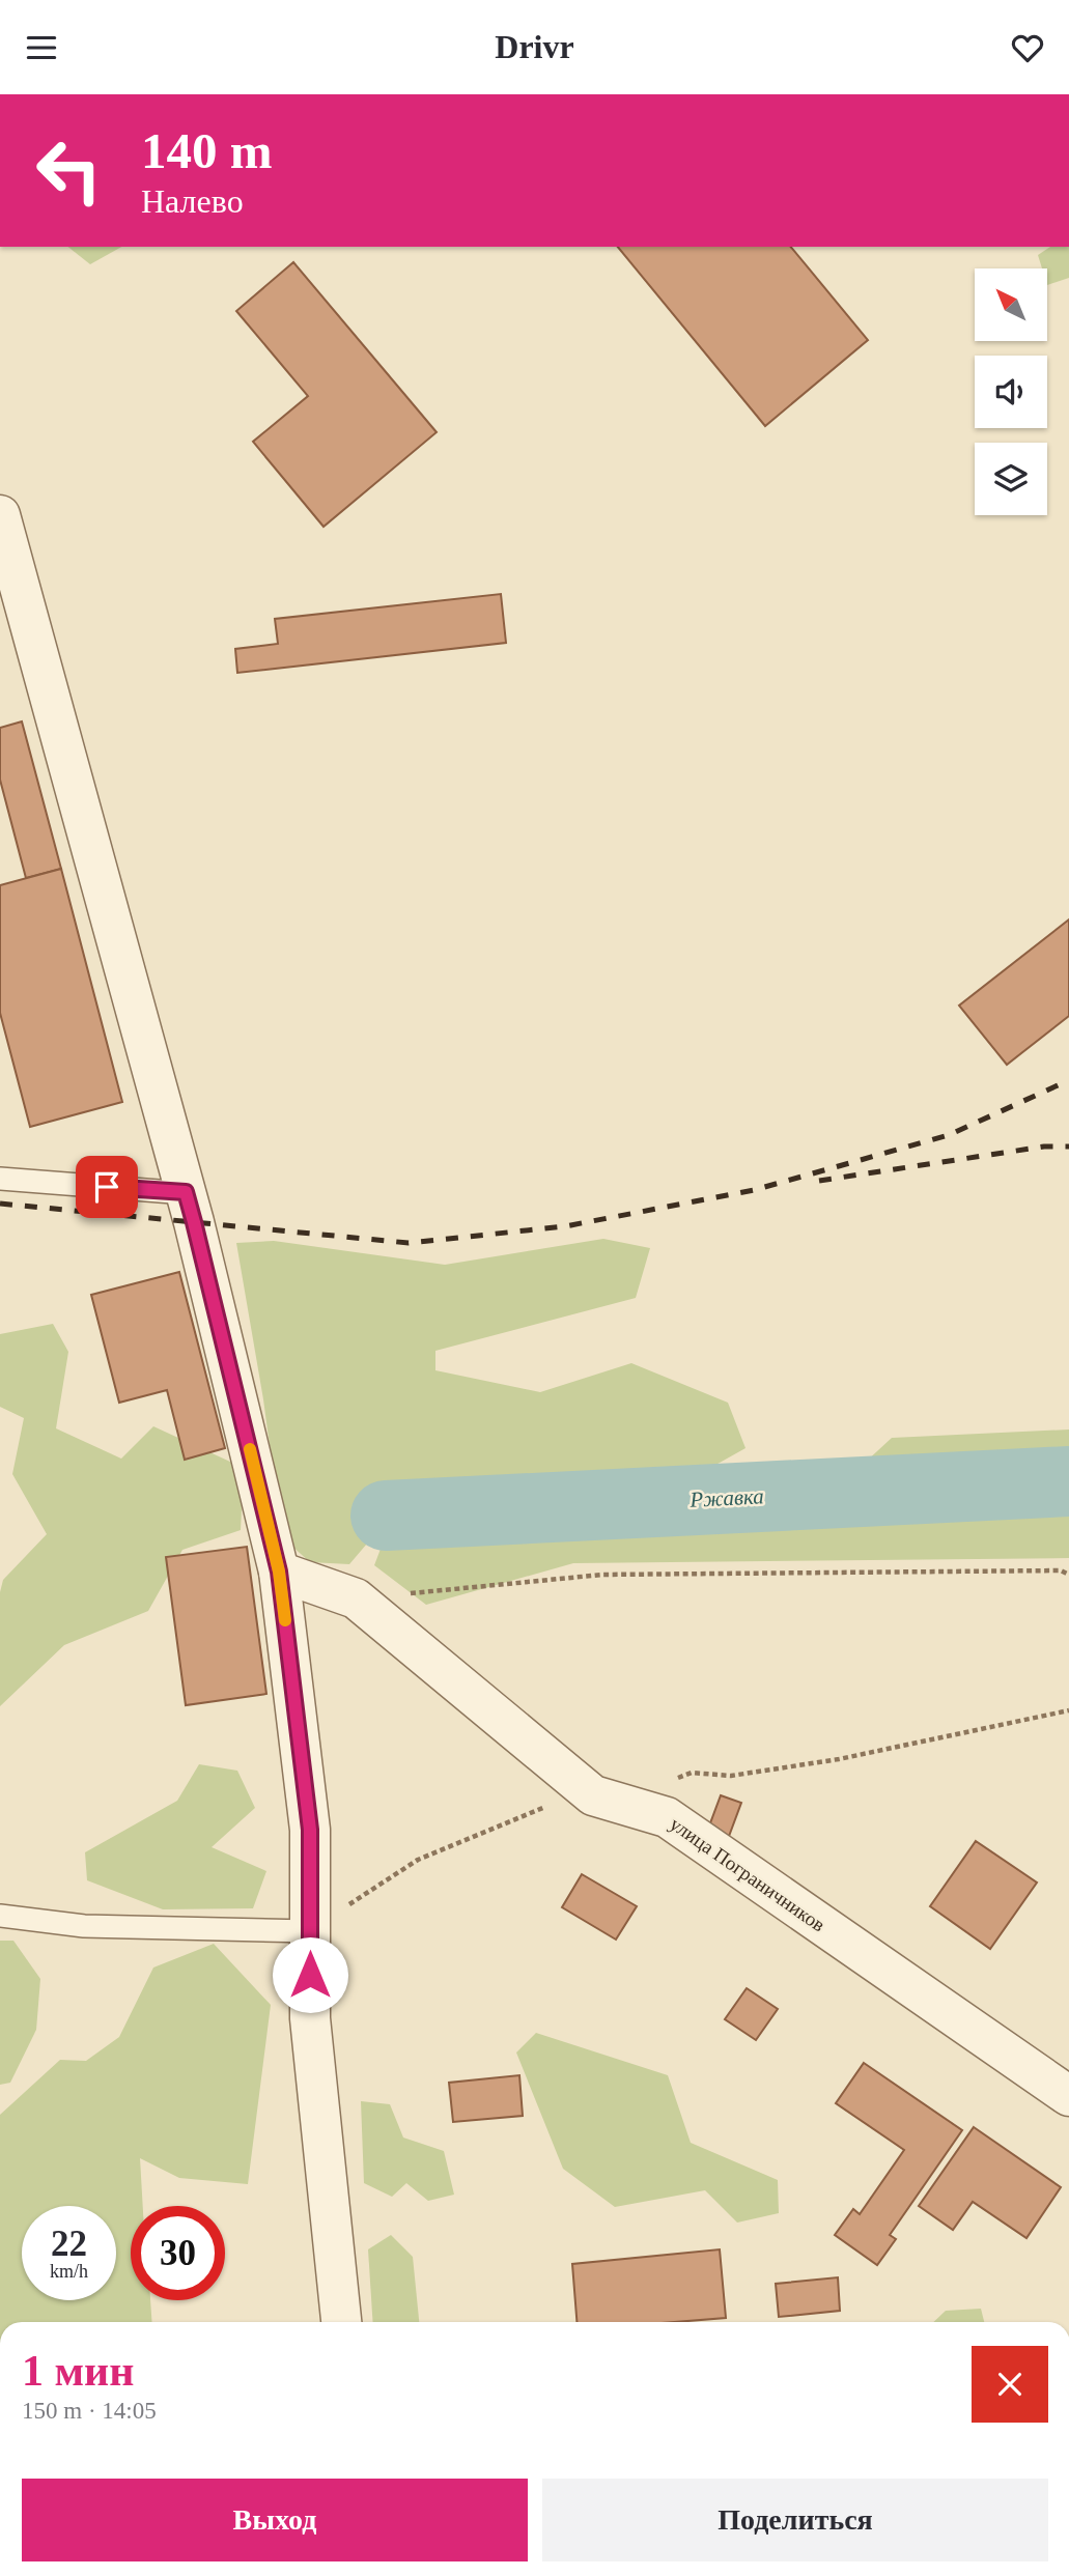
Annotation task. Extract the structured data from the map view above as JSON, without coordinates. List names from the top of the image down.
{
  "streets": {
    "street": ["улица Пограничников"]
  },
  "water": ["Ржавка"],
  "north": "top left",
  "page": {
    "header": "Drivr",
    "turn": ["140 m", "Налево"],
    "speed": "22 km/h",
    "limit": "30",
    "heading": ["1 мин", "150 m · 14:05"],
    "buttons": ["Выход", "Поделиться"]
  }
}
